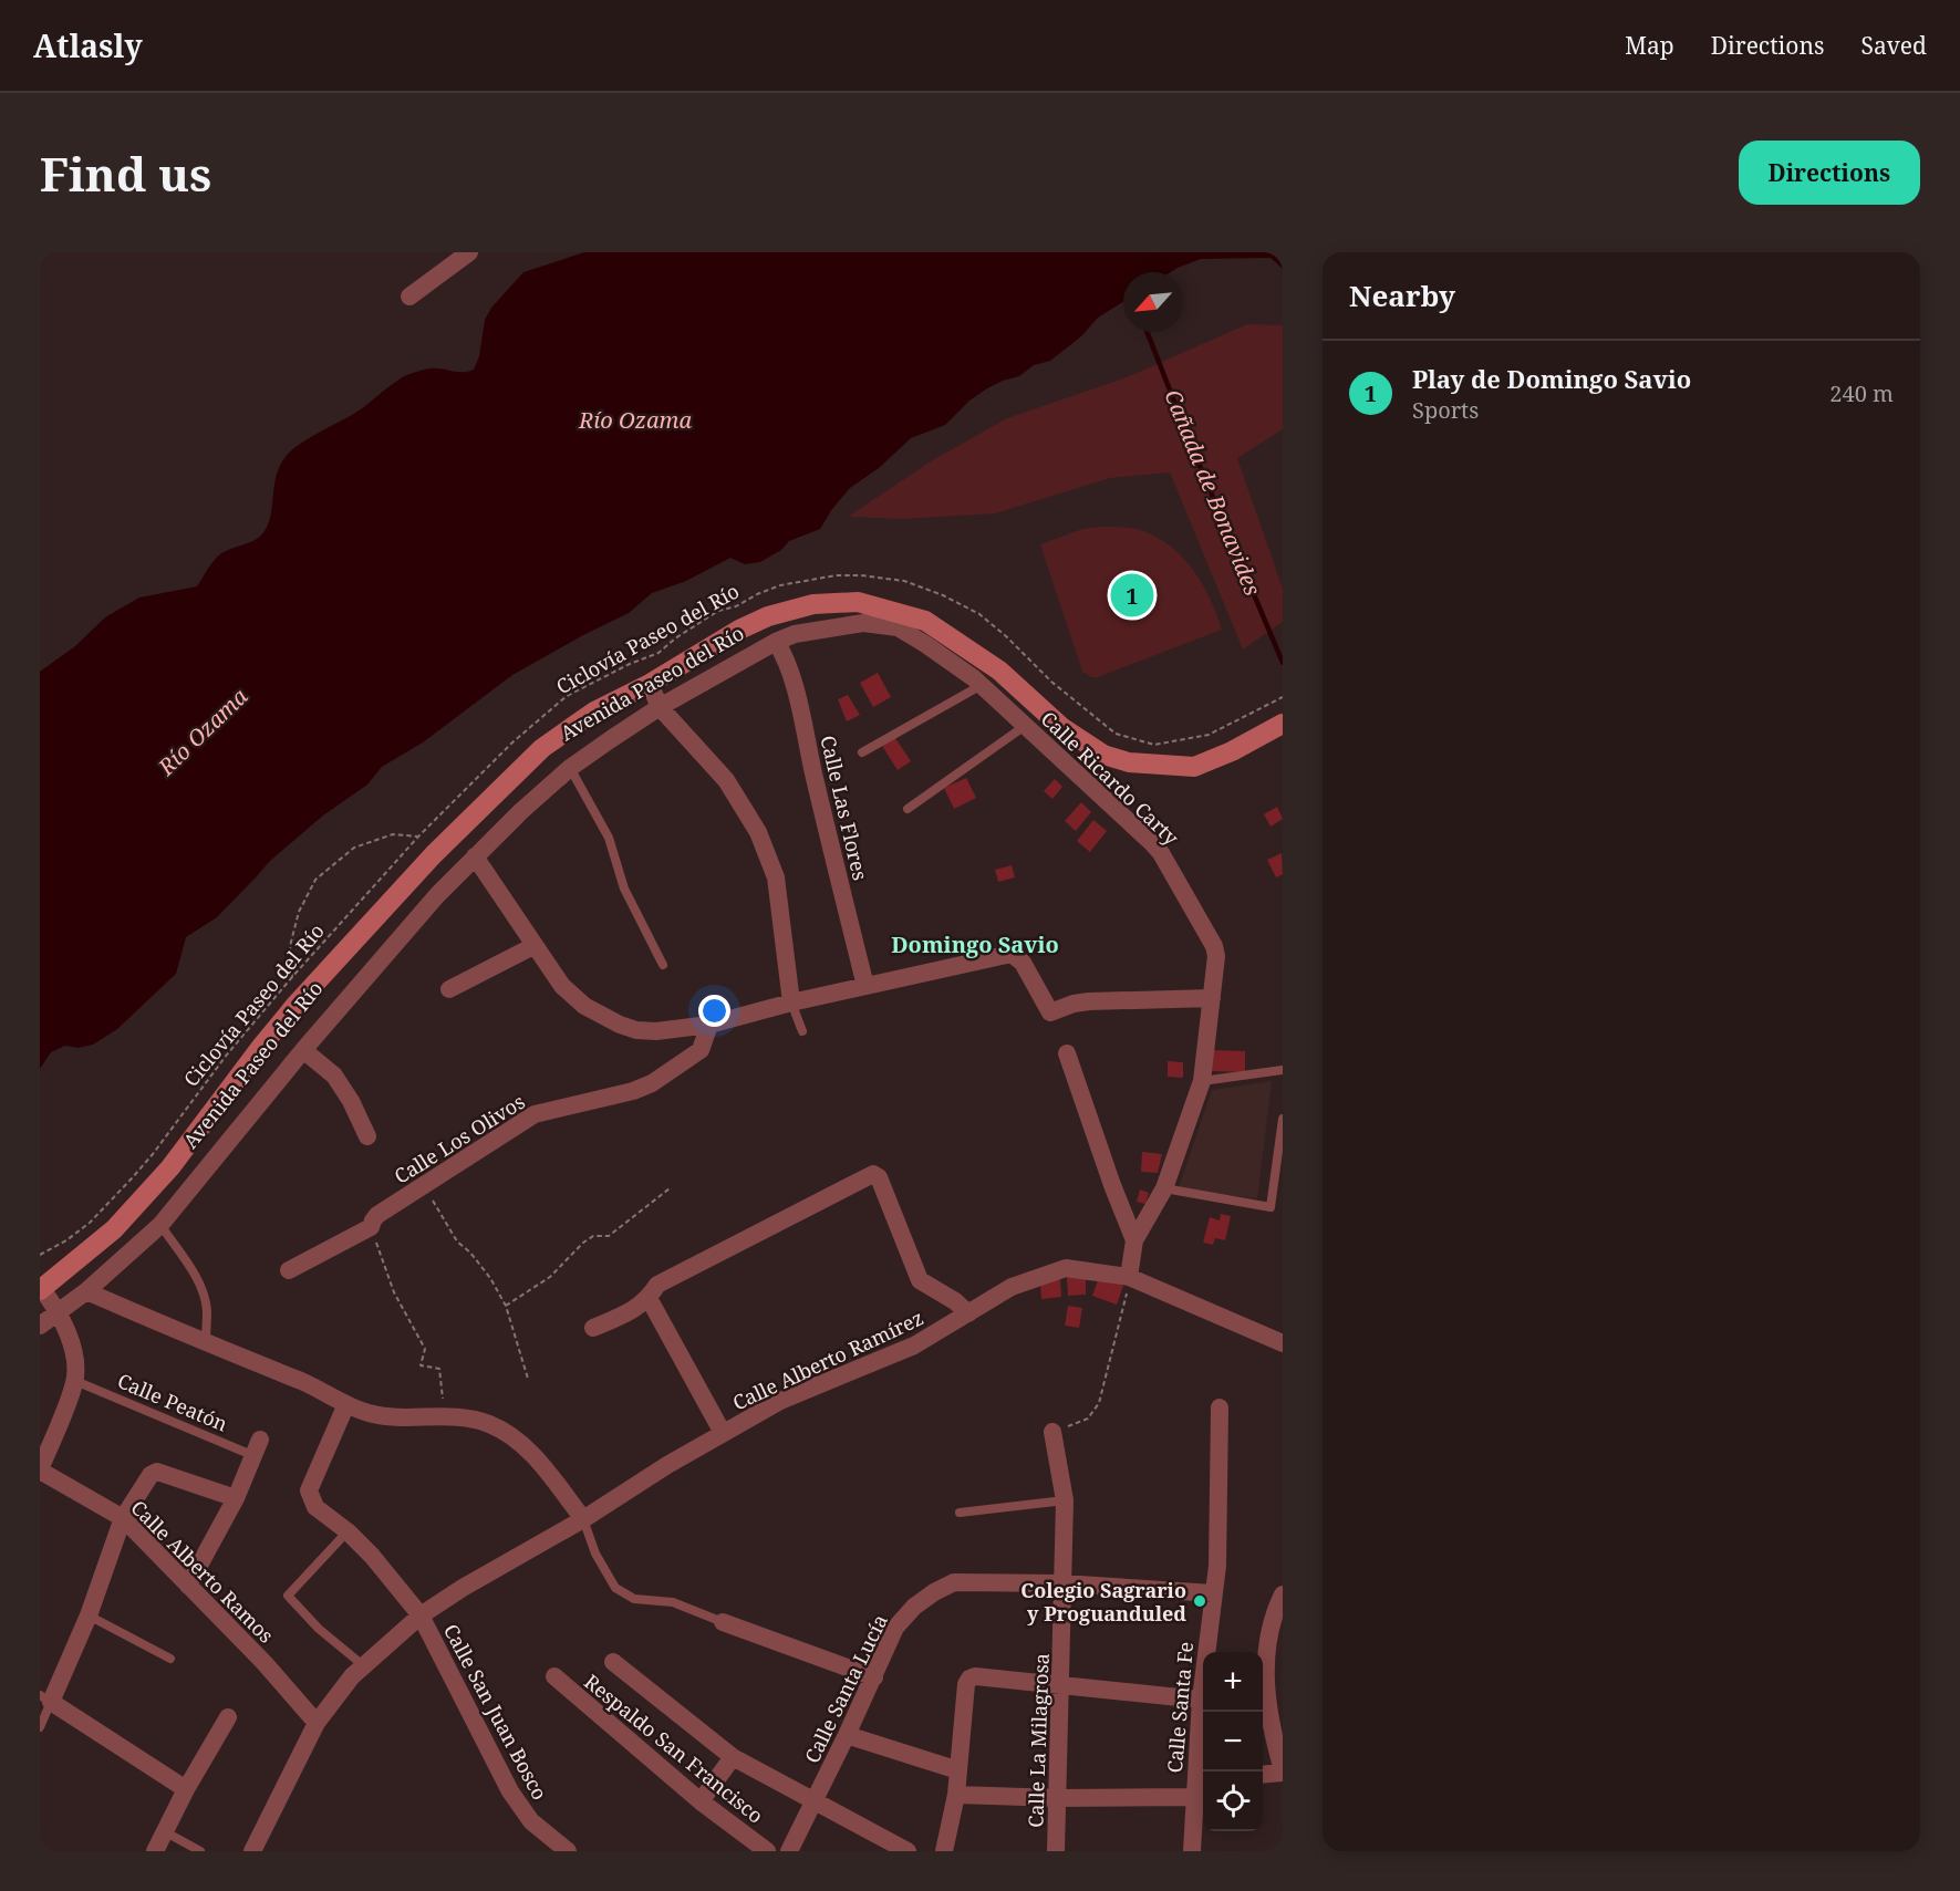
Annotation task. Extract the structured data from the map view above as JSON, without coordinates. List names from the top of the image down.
{
  "streets": {
    "street": [
      "Avenida Paseo del Río",
      "Calle Ricardo Carty",
      "Calle Las Flores",
      "Calle Los Olivos",
      "Calle Alberto Ramírez",
      "Calle Alberto Ramos",
      "Calle Santa Lucía",
      "Calle Santa Fe",
      "Calle San Juan Bosco",
      "Calle La Milagrosa",
      "Respaldo San Francisco"
    ],
    "lane": ["Calle Peatón"],
    "path": ["Ciclovía Paseo del Río"]
  },
  "crossings": [
    ["Avenida Paseo del Río", "Calle Ricardo Carty"],
    ["Avenida Paseo del Río", "Calle Las Flores"],
    ["Calle Ricardo Carty", "Calle Las Flores"],
    ["Calle Ricardo Carty", "Calle Alberto Ramírez"],
    ["Calle Alberto Ramírez", "Calle Alberto Ramos"],
    ["Calle Alberto Ramírez", "Calle San Juan Bosco"],
    ["Calle Santa Lucía", "Calle Santa Fe"],
    ["Calle Santa Lucía", "Calle La Milagrosa"]
  ],
  "districts": ["Domingo Savio"],
  "water": ["Río Ozama", "Cañada de Bonavides"],
  "places": ["Colegio Sagrario y Proguanduled"],
  "north": "bottom left",
  "page": {
    "header": "Atlasly",
    "nav": ["Map", "Directions", "Saved"],
    "buttons": "Directions",
    "title": "Find us",
    "heading": "Nearby",
    "list": [
      {
        "mark": "1",
        "name": "Play de Domingo Savio",
        "note": "Sports",
        "value": "240 m"
      }
    ],
    "pins": "1",
    "map_buttons": ["+", "−"]
  }
}
